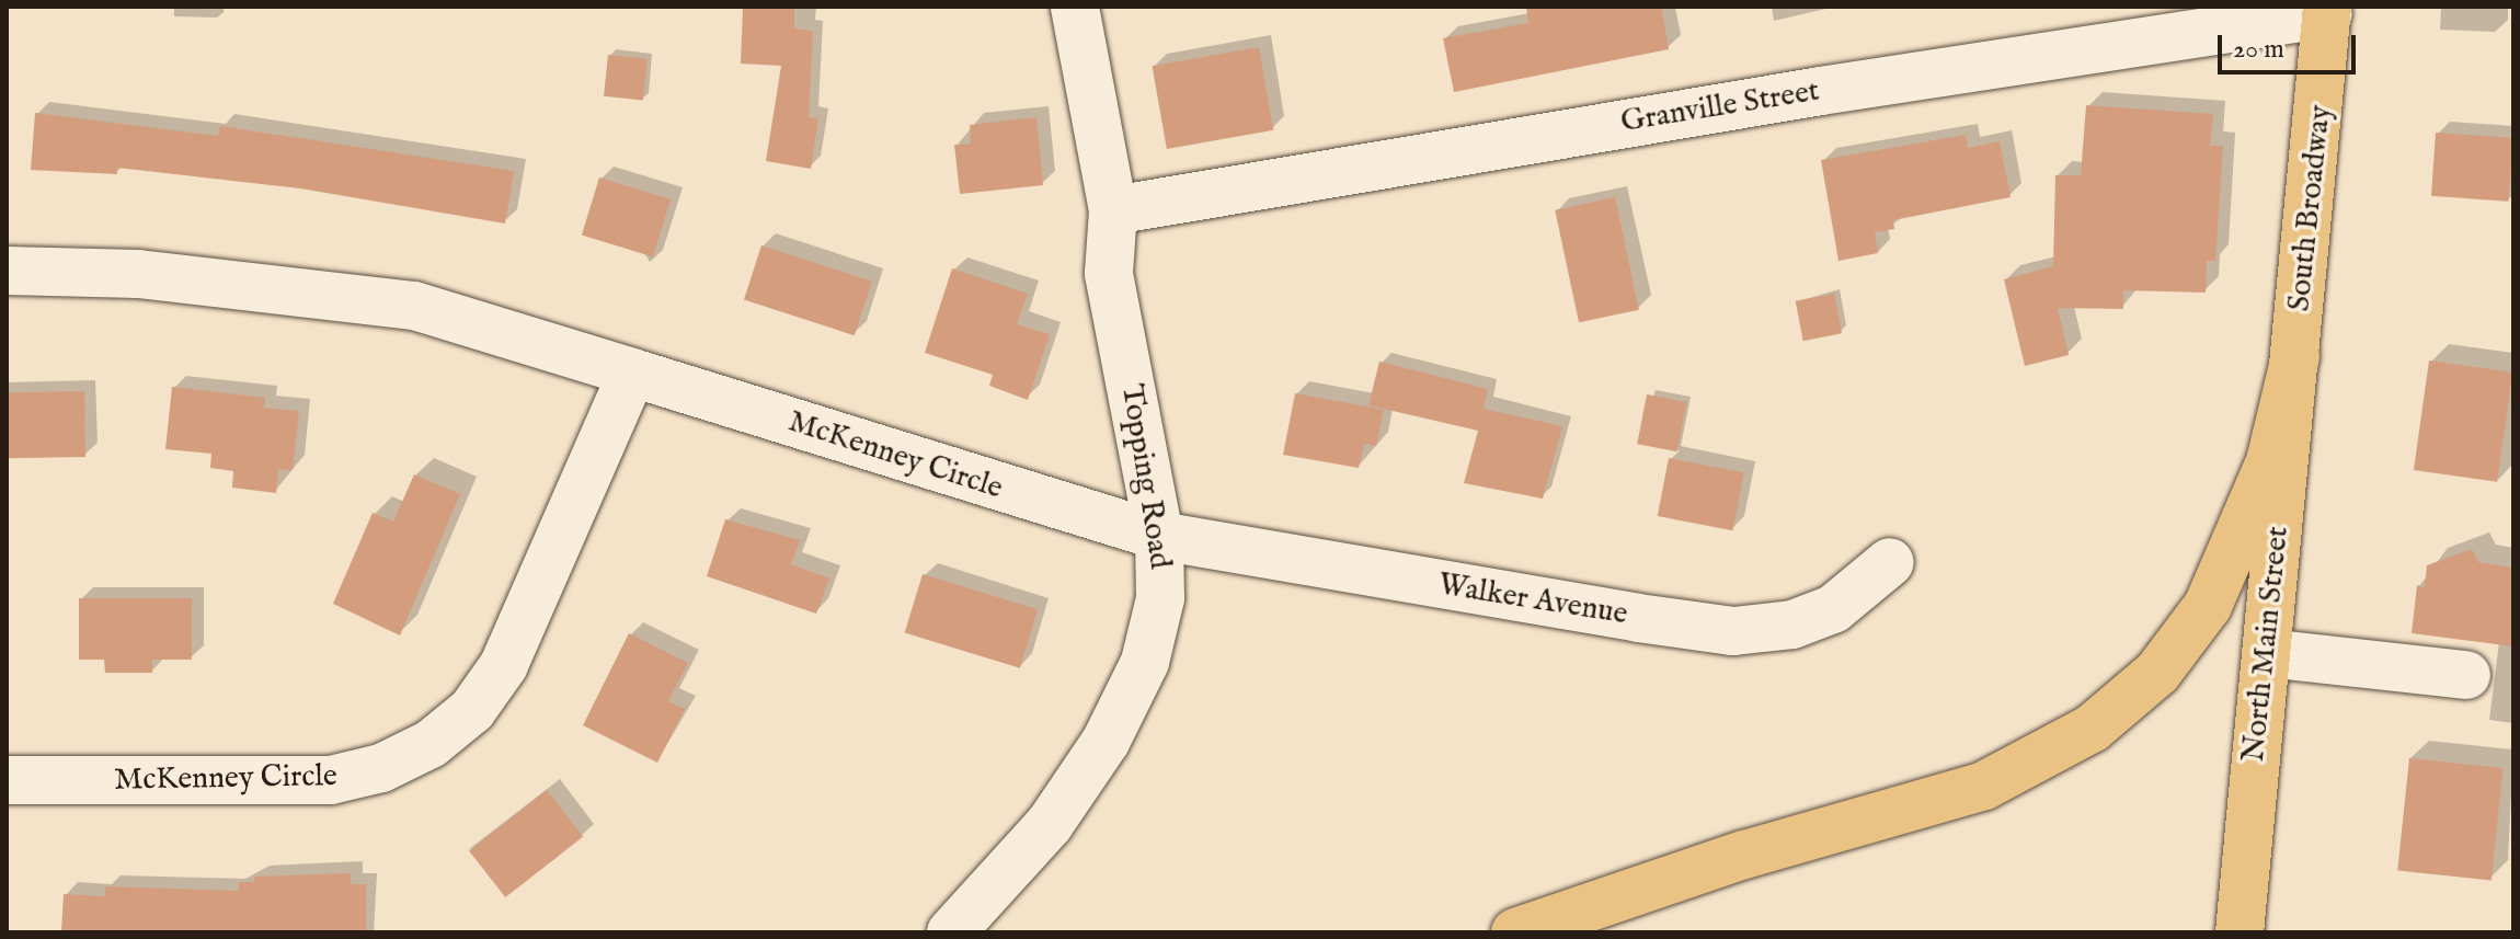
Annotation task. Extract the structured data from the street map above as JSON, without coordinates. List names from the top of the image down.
{
  "streets": {
    "main road": ["South Broadway", "North Main Street"],
    "street": [
      "Granville Street",
      "McKenney Circle",
      "Topping Road",
      "Walker Avenue"
    ]
  },
  "crossings": [
    ["Granville Street", "South Broadway"],
    ["Granville Street", "Topping Road"],
    ["South Broadway", "North Main Street"],
    ["McKenney Circle", "Topping Road"],
    ["McKenney Circle", "Walker Avenue"],
    ["Topping Road", "Walker Avenue"]
  ],
  "scale_bar": "20 m"
}
